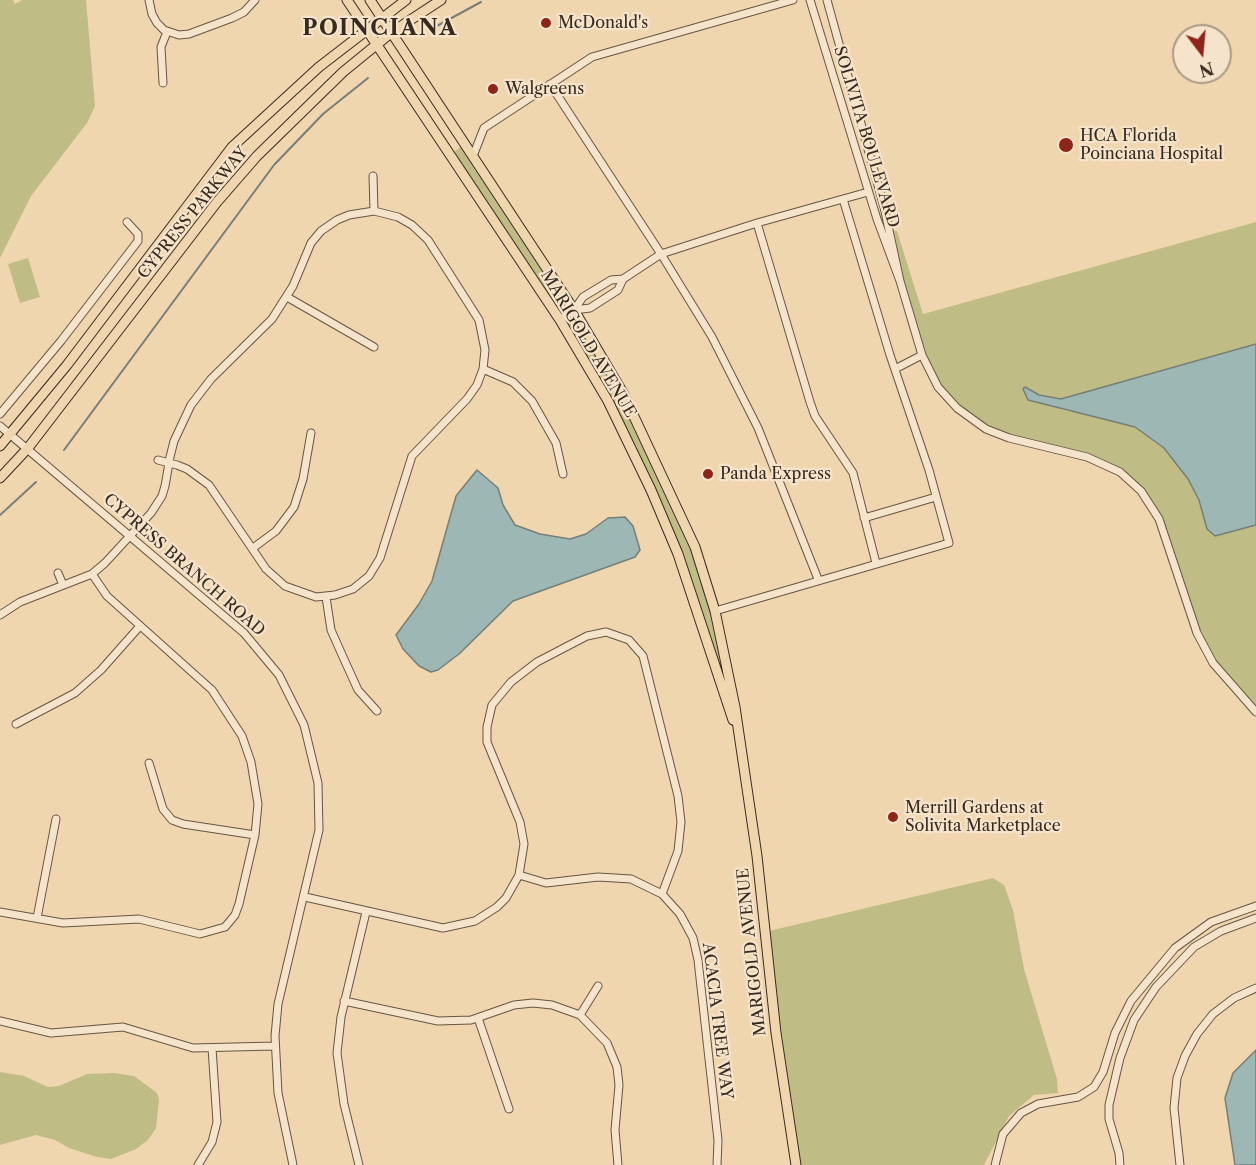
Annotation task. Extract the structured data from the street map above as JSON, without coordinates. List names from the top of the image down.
{
  "streets": {
    "main road": ["CYPRESS PARKWAY", "MARIGOLD AVENUE"],
    "street": ["SOLIVITA BOULEVARD", "CYPRESS BRANCH ROAD", "ACACIA TREE WAY"]
  },
  "crossings": [
    ["CYPRESS PARKWAY", "MARIGOLD AVENUE"],
    ["CYPRESS PARKWAY", "CYPRESS BRANCH ROAD"]
  ],
  "districts": ["POINCIANA"],
  "places": [
    "McDonald's",
    "Walgreens",
    "HCA Florida Poinciana Hospital",
    "Panda Express",
    "Merrill Gardens at Solivita Marketplace"
  ],
  "north": "bottom"
}
